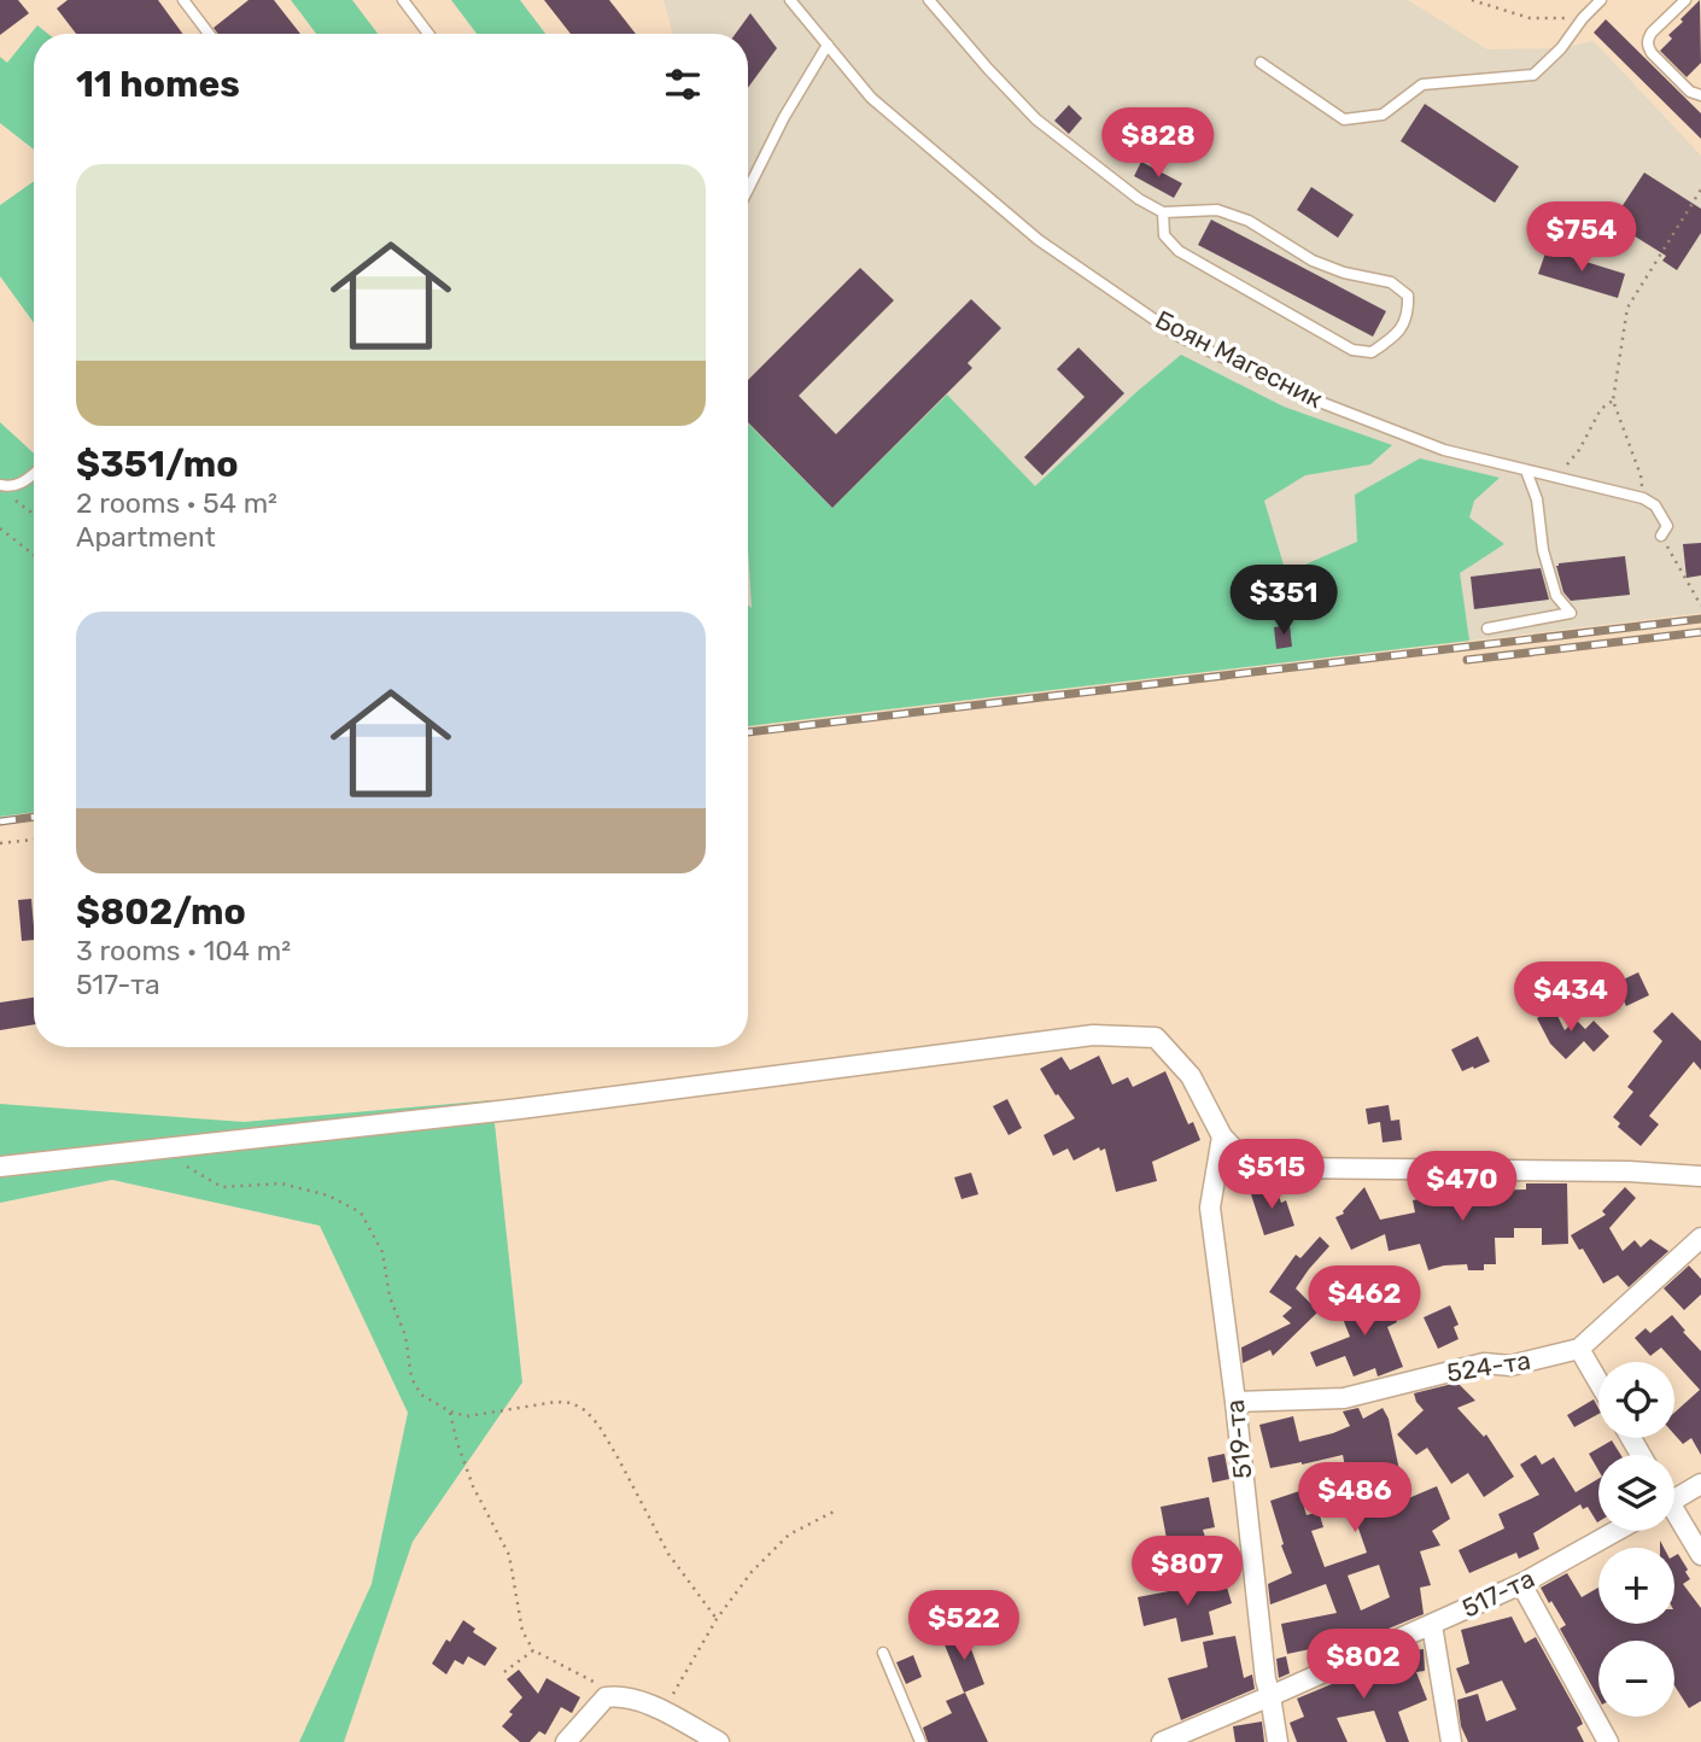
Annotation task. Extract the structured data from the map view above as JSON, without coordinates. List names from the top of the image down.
{
  "streets": {
    "street": ["524-та", "519-та", "517-та"],
    "lane": ["Боян Магесник"]
  },
  "crossings": [
    ["524-та", "519-та"],
    ["519-та", "517-та"]
  ],
  "page": {
    "heading": "11 homes",
    "price": [
      "$828",
      "$754",
      "$351",
      "$434",
      "$515",
      "$470",
      "$462",
      "$486",
      "$807",
      "$522",
      "$802"
    ],
    "list": [
      {
        "name": "$351/mo",
        "note": "2 rooms · 54 m² · Apartment"
      },
      {
        "name": "$802/mo",
        "note": "3 rooms · 104 m² · 517-та"
      }
    ],
    "map_buttons": ["+", "−"]
  }
}
